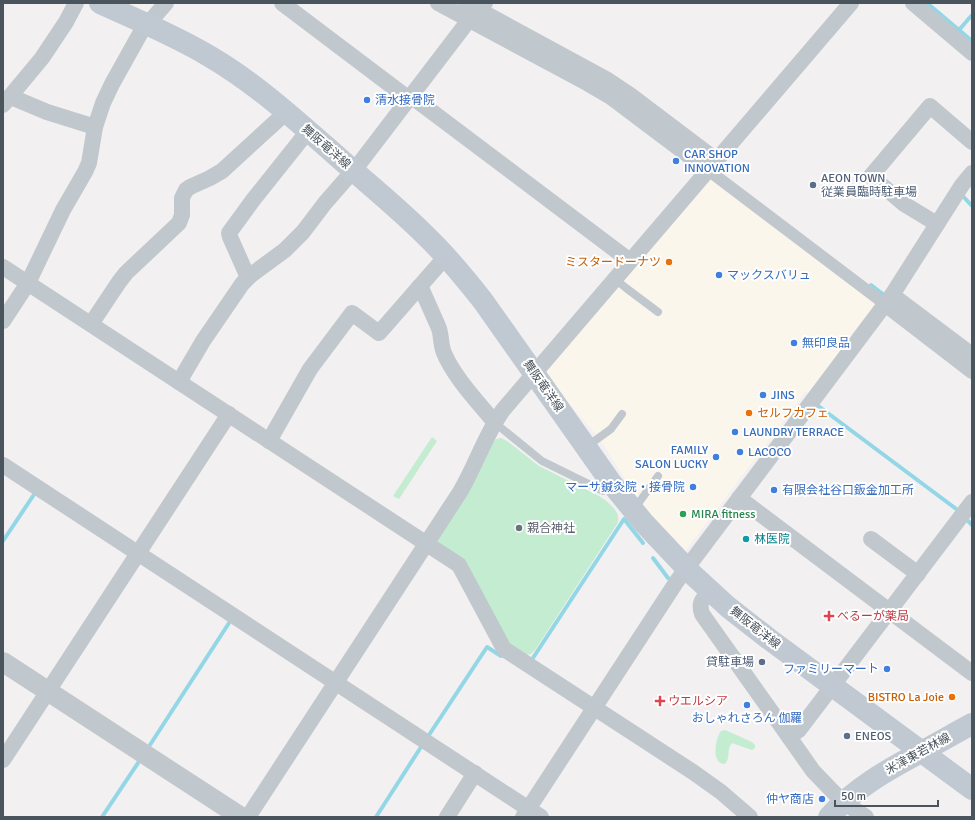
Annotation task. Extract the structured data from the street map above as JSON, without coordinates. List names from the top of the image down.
{
  "streets": {
    "main road": ["舞阪竜洋線", "米津東若林線"]
  },
  "crossings": [
    ["舞阪竜洋線", "米津東若林線"]
  ],
  "places": {
    "other": [
      "清水接骨院",
      "CAR SHOP INNOVATION",
      "AEON TOWN 従業員臨時駐車場",
      "ミスタードーナツ",
      "マックスバリュ",
      "無印良品",
      "JINS",
      "セルフカフェ",
      "LAUNDRY TERRACE",
      "LACOCO",
      "FAMILY SALON LUCKY",
      "マーサ鍼灸院・接骨院",
      "有限会社谷口鈑金加工所",
      "MIRA fitness",
      "親合神社",
      "林医院",
      "貸駐車場",
      "ファミリーマート",
      "BISTRO La Joie",
      "おしゃれさろん 伽羅",
      "ENEOS",
      "仲ヤ商店"
    ],
    "health": ["べるーが薬局", "ウエルシア"]
  },
  "scale_bar": "50 m"
}
